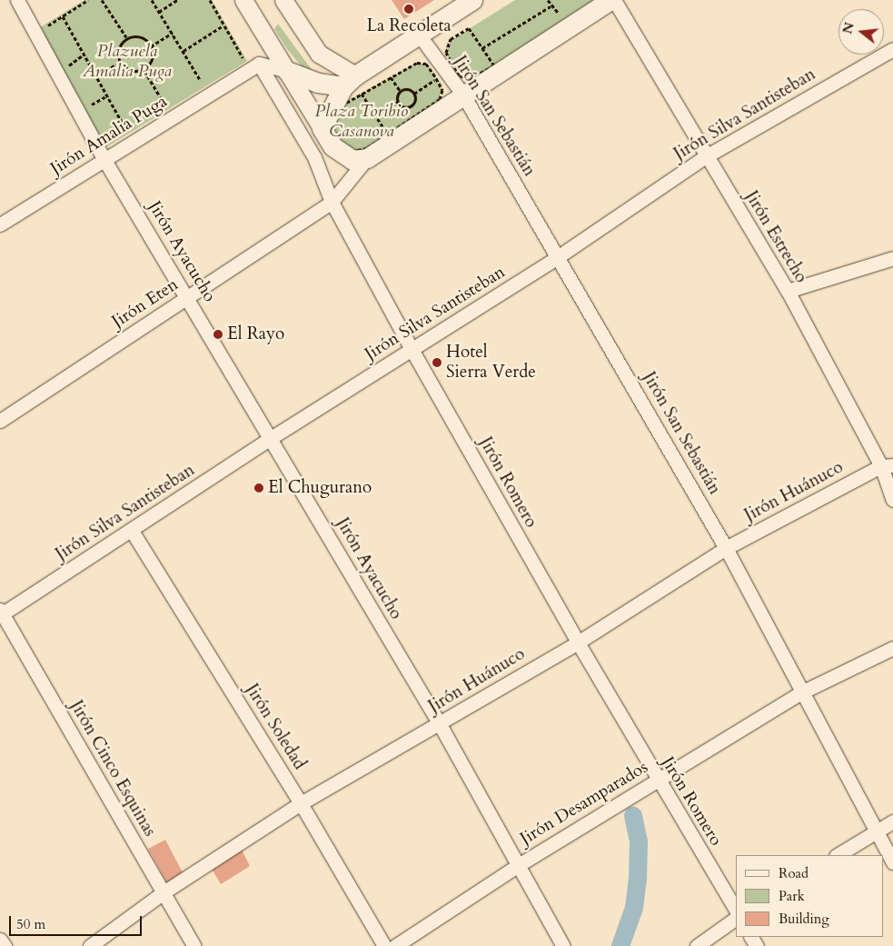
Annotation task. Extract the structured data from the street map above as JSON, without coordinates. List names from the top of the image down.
{
  "streets": {
    "street": [
      "Jirón Silva Santisteban",
      "Jirón San Sebastián",
      "Jirón Amalia Puga",
      "Jirón Estrecho",
      "Jirón Ayacucho",
      "Jirón Eten",
      "Jirón Romero",
      "Jirón Huánuco",
      "Jirón Soledad",
      "Jirón Cinco Esquinas",
      "Jirón Desamparados"
    ]
  },
  "crossings": [
    ["Jirón Silva Santisteban", "Jirón San Sebastián"],
    ["Jirón Silva Santisteban", "Jirón Estrecho"],
    ["Jirón Silva Santisteban", "Jirón Ayacucho"],
    ["Jirón Silva Santisteban", "Jirón Romero"],
    ["Jirón Silva Santisteban", "Jirón Soledad"],
    ["Jirón Silva Santisteban", "Jirón Cinco Esquinas"],
    ["Jirón San Sebastián", "Jirón Huánuco"],
    ["Jirón San Sebastián", "Jirón Desamparados"],
    ["Jirón Amalia Puga", "Jirón Ayacucho"],
    ["Jirón Amalia Puga", "Jirón Romero"],
    ["Jirón Estrecho", "Jirón Huánuco"],
    ["Jirón Ayacucho", "Jirón Eten"],
    ["Jirón Ayacucho", "Jirón Huánuco"],
    ["Jirón Ayacucho", "Jirón Desamparados"],
    ["Jirón Eten", "Jirón Romero"],
    ["Jirón Romero", "Jirón Huánuco"],
    ["Jirón Romero", "Jirón Desamparados"],
    ["Jirón Huánuco", "Jirón Soledad"],
    ["Jirón Huánuco", "Jirón Cinco Esquinas"]
  ],
  "parks": ["Plazuela Amalia Puga", "Plaza Toribio Casanova"],
  "places": [
    "La Recoleta",
    "El Rayo",
    "Hotel Sierra Verde",
    "El Chugurano"
  ],
  "legend": ["Road", "Park", "Building"],
  "scale_bar": "50 m",
  "north": "left"
}
